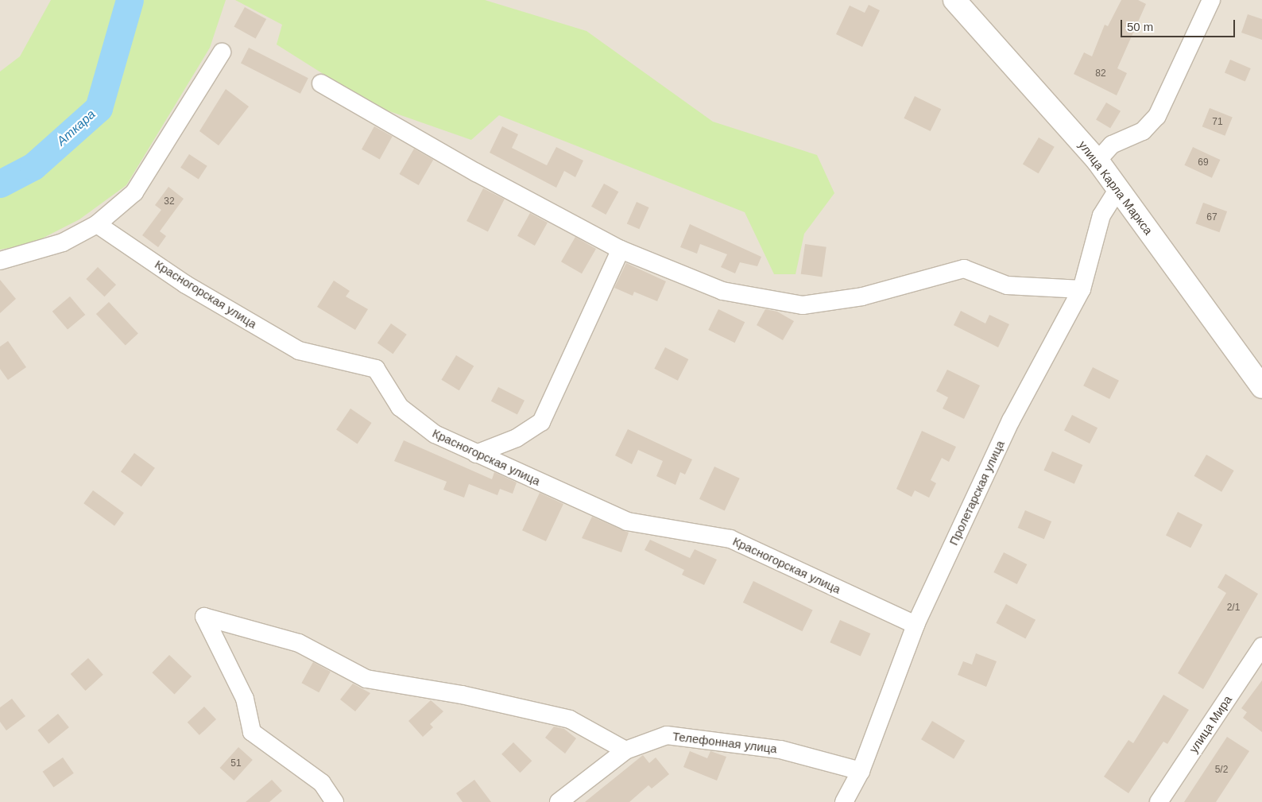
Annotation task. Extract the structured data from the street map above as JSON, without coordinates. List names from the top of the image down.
{
  "streets": {
    "street": [
      "улица Карла Маркса",
      "Красногорская улица",
      "Пролетарская улица",
      "улица Мира",
      "Телефонная улица"
    ]
  },
  "crossings": [
    ["улица Карла Маркса", "Пролетарская улица"],
    ["Красногорская улица", "Пролетарская улица"],
    ["Пролетарская улица", "Телефонная улица"]
  ],
  "water": ["Аткара"],
  "house_numbers": [
    "82",
    "71",
    "69",
    "32",
    "67",
    "2/1",
    "51",
    "5/2"
  ],
  "scale_bar": "50 m"
}
